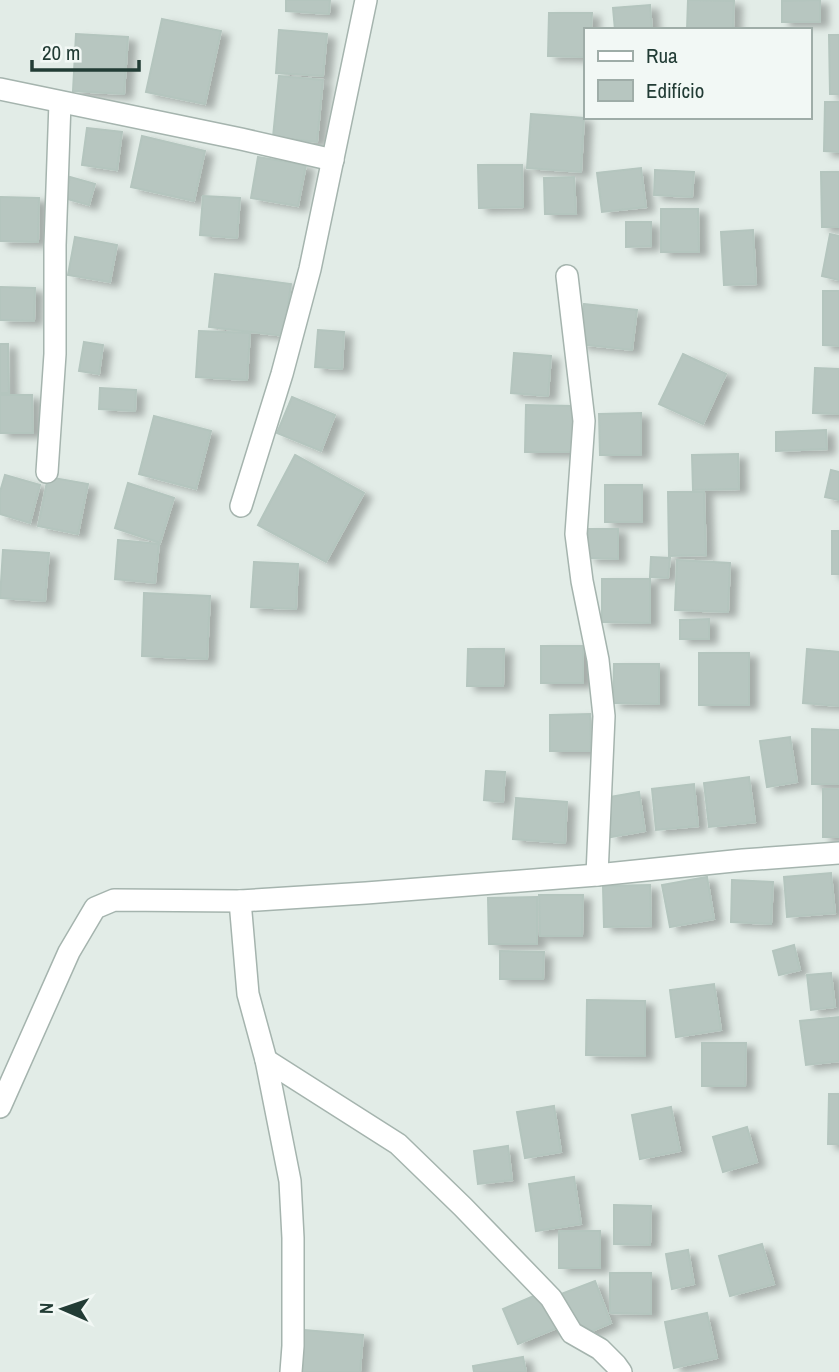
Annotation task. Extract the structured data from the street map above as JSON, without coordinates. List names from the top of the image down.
{
  "legend": ["Rua", "Edifício"],
  "scale_bar": "20 m",
  "north": "left"
}
